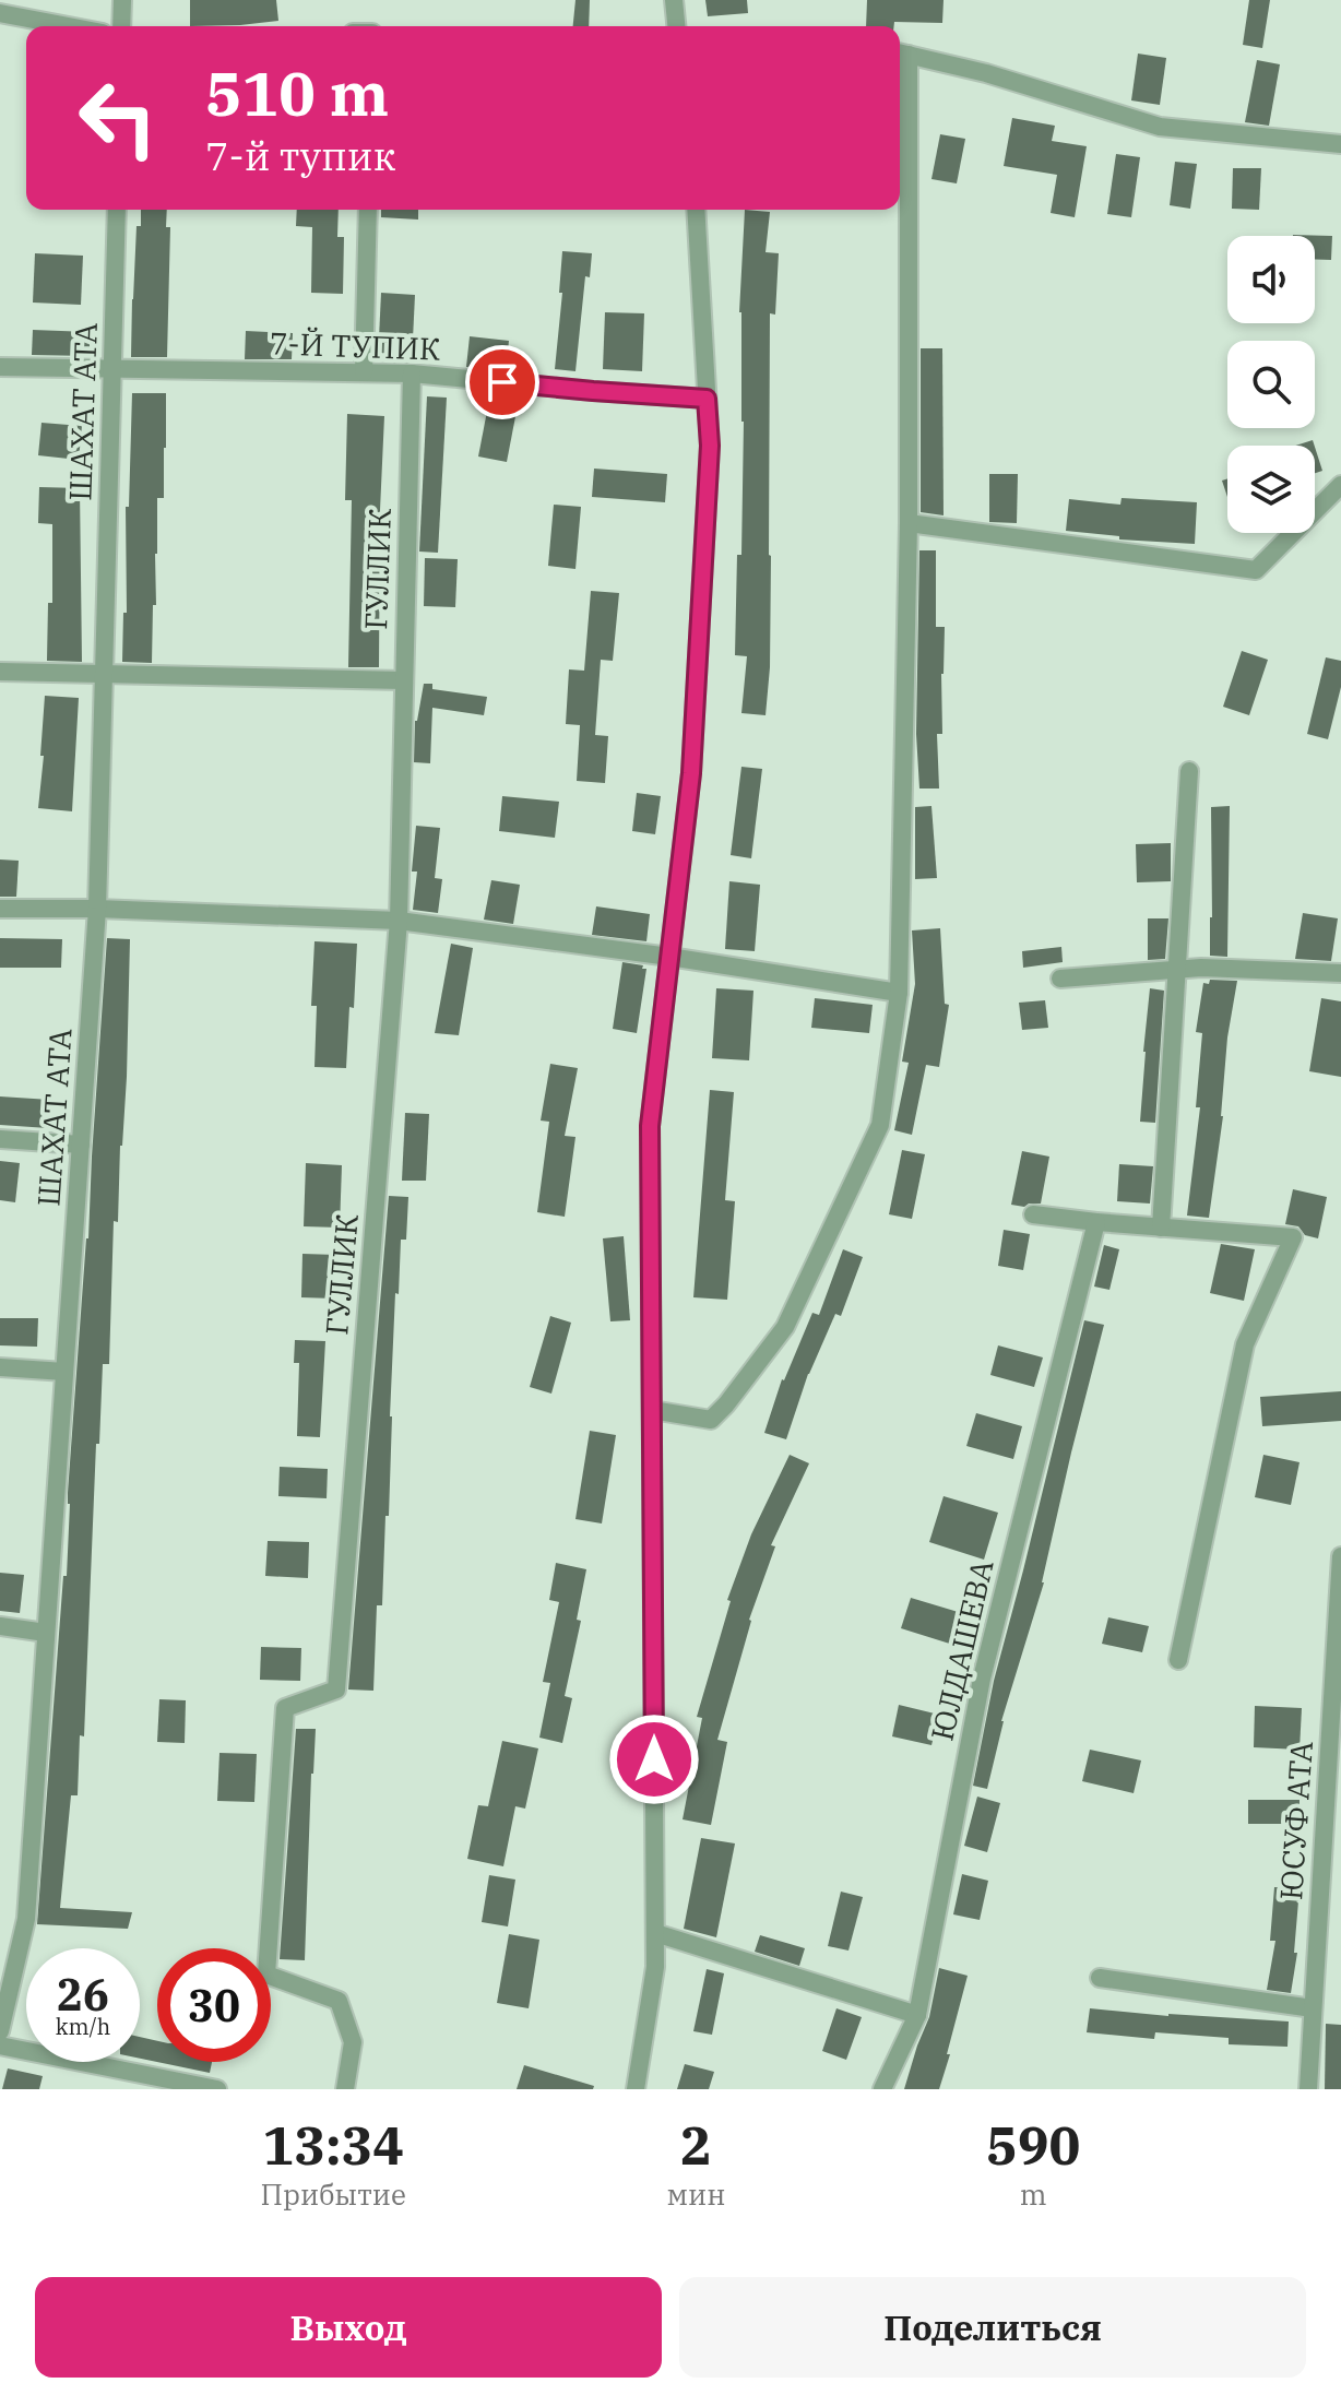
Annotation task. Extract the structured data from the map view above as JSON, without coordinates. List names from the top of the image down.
{
  "streets": {
    "street": [
      "7-Й ТУПИК",
      "ШАХАТ АТА",
      "ГУЛЛИК",
      "ЮЛДАШЕВА",
      "ЮСУФ АТА"
    ]
  },
  "crossings": [
    ["7-Й ТУПИК", "ШАХАТ АТА"],
    ["7-Й ТУПИК", "ГУЛЛИК"]
  ],
  "page": {
    "turn": ["510 m", "7-й тупик"],
    "speed": "26 km/h",
    "limit": "30",
    "eta": [
      "13:34",
      "Прибытие",
      "2",
      "мин",
      "590",
      "m"
    ],
    "buttons": ["Выход", "Поделиться"]
  }
}
